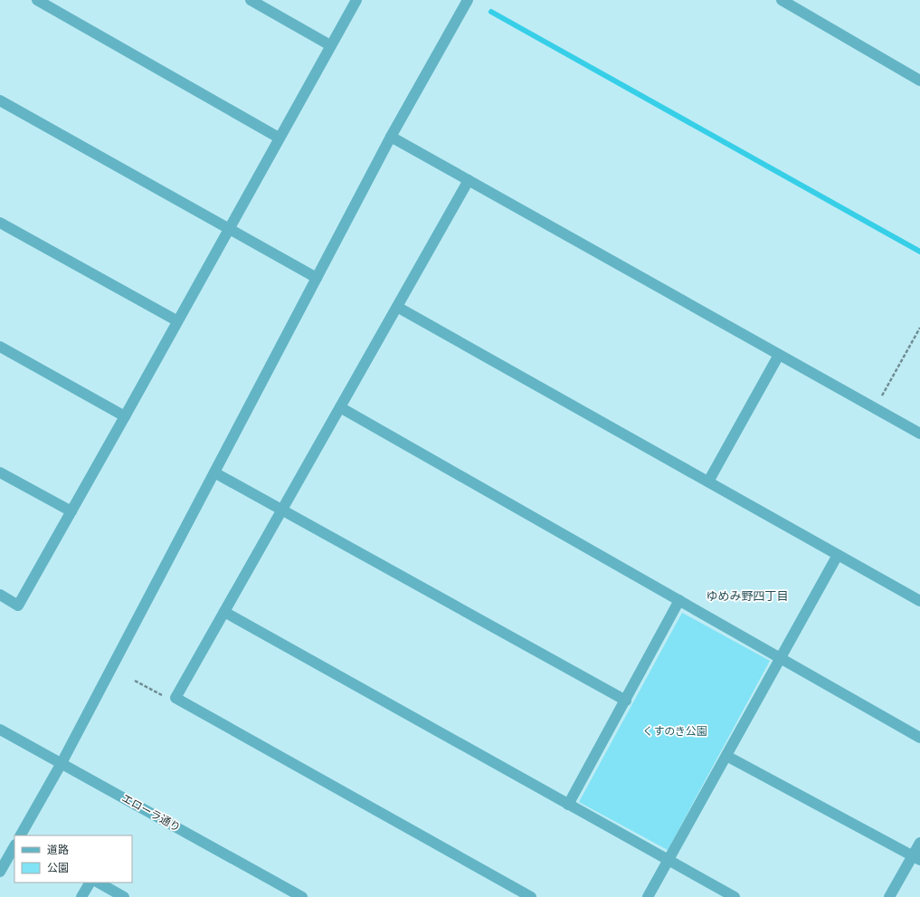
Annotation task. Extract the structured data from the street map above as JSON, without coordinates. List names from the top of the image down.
{
  "streets": {
    "street": ["エローラ通り"]
  },
  "districts": ["ゆめみ野四丁目"],
  "parks": ["くすのき公園"],
  "legend": ["道路", "公園"]
}
